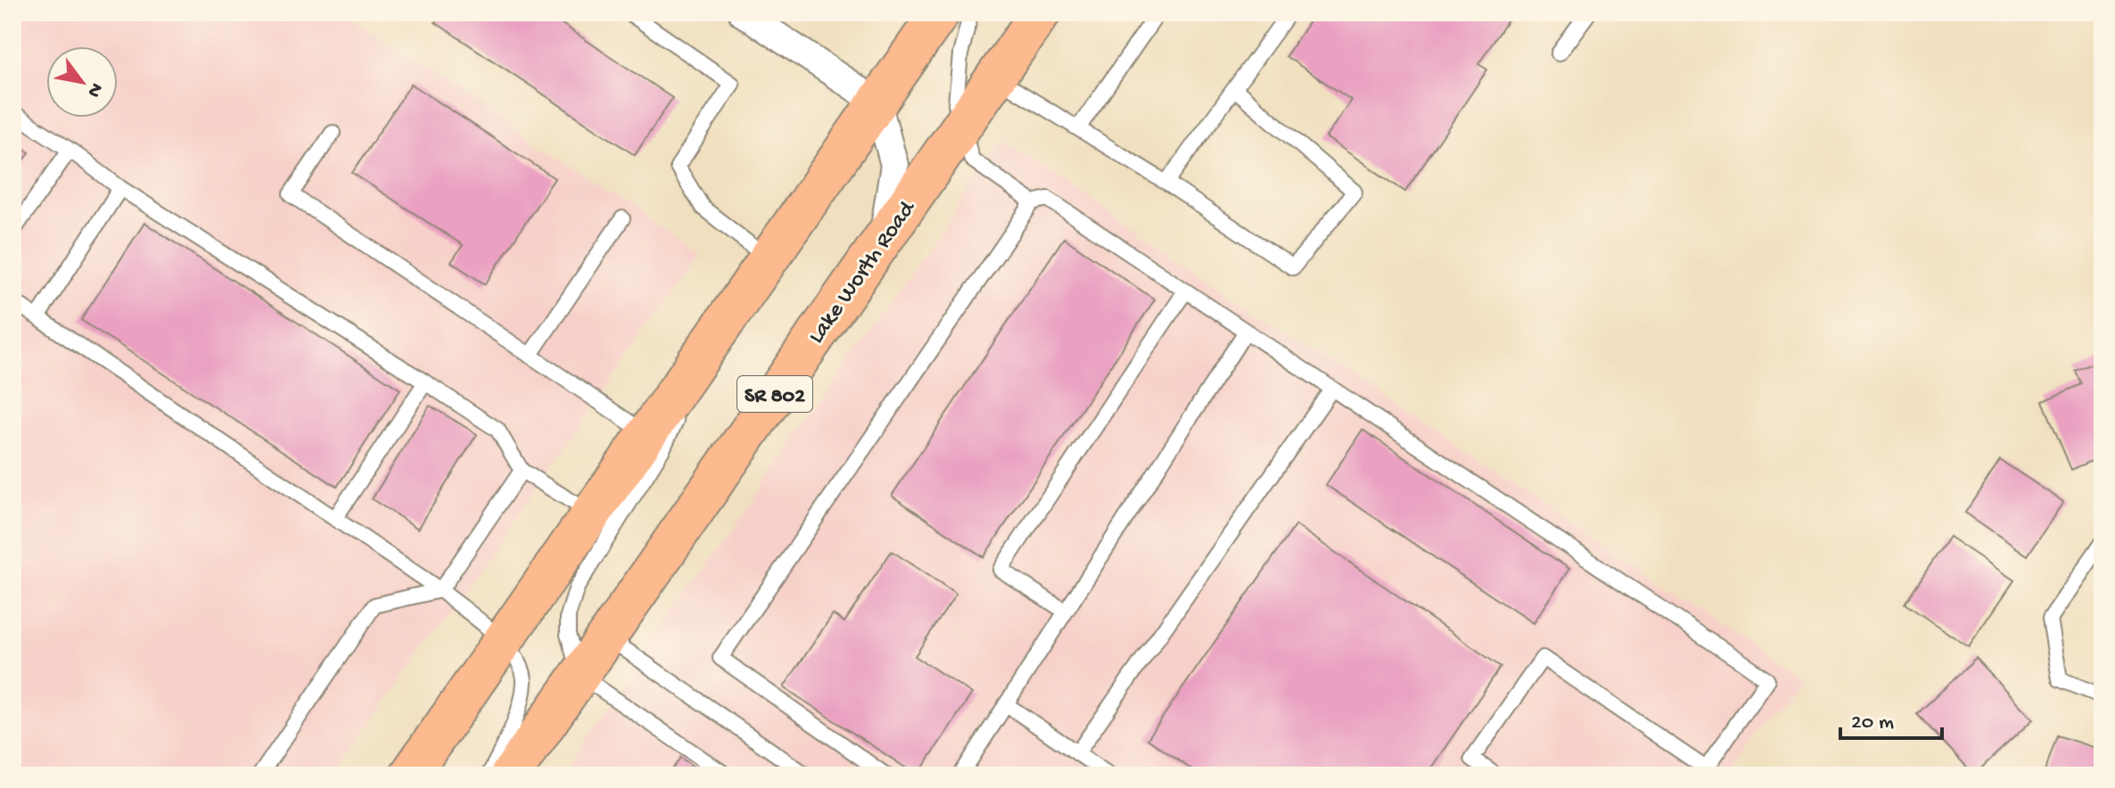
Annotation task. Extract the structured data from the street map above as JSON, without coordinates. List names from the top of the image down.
{
  "streets": {
    "main road": ["Lake Worth Road", "SR 802"]
  },
  "scale_bar": "20 m",
  "north": "bottom right"
}
